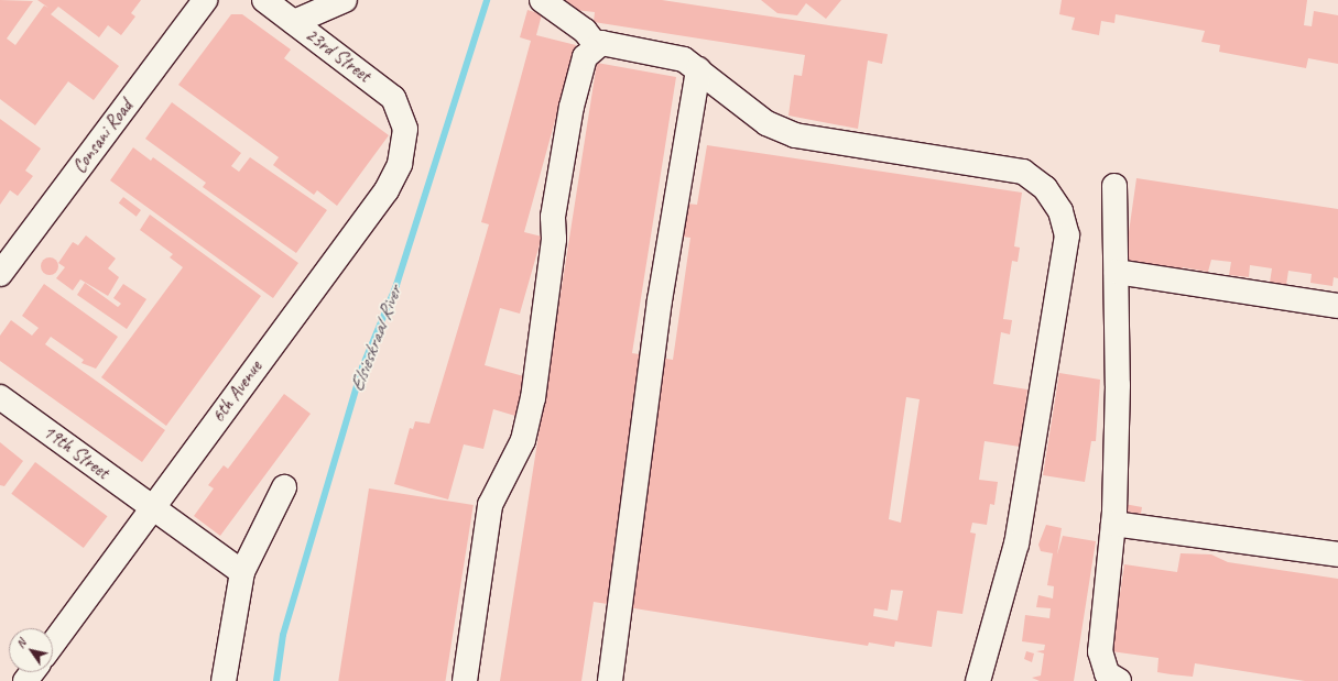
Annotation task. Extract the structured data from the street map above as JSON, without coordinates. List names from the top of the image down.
{
  "streets": {
    "lane": [
      "23rd Street",
      "Consani Road",
      "6th Avenue",
      "19th Street"
    ]
  },
  "crossings": [
    ["23rd Street", "6th Avenue"],
    ["6th Avenue", "19th Street"]
  ],
  "water": ["Elsieskraal River"],
  "north": "top left"
}
